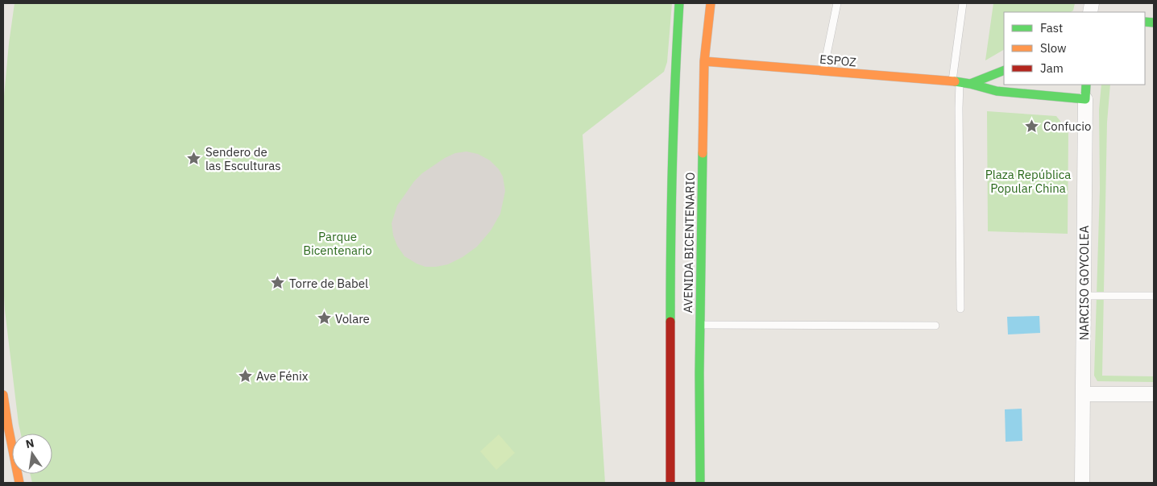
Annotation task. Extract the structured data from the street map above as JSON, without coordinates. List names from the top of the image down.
{
  "streets": {
    "main road": ["ESPOZ", "AVENIDA BICENTENARIO", "NARCISO GOYCOLEA"]
  },
  "crossings": [
    ["ESPOZ", "AVENIDA BICENTENARIO"],
    ["ESPOZ", "NARCISO GOYCOLEA"]
  ],
  "parks": ["Plaza República Popular China", "Parque Bicentenario"],
  "places": {
    "place": [
      "Confucio",
      "Sendero de las Esculturas",
      "Torre de Babel",
      "Volare",
      "Ave Fénix"
    ]
  },
  "legend": ["Fast", "Slow", "Jam"],
  "north": "top"
}
